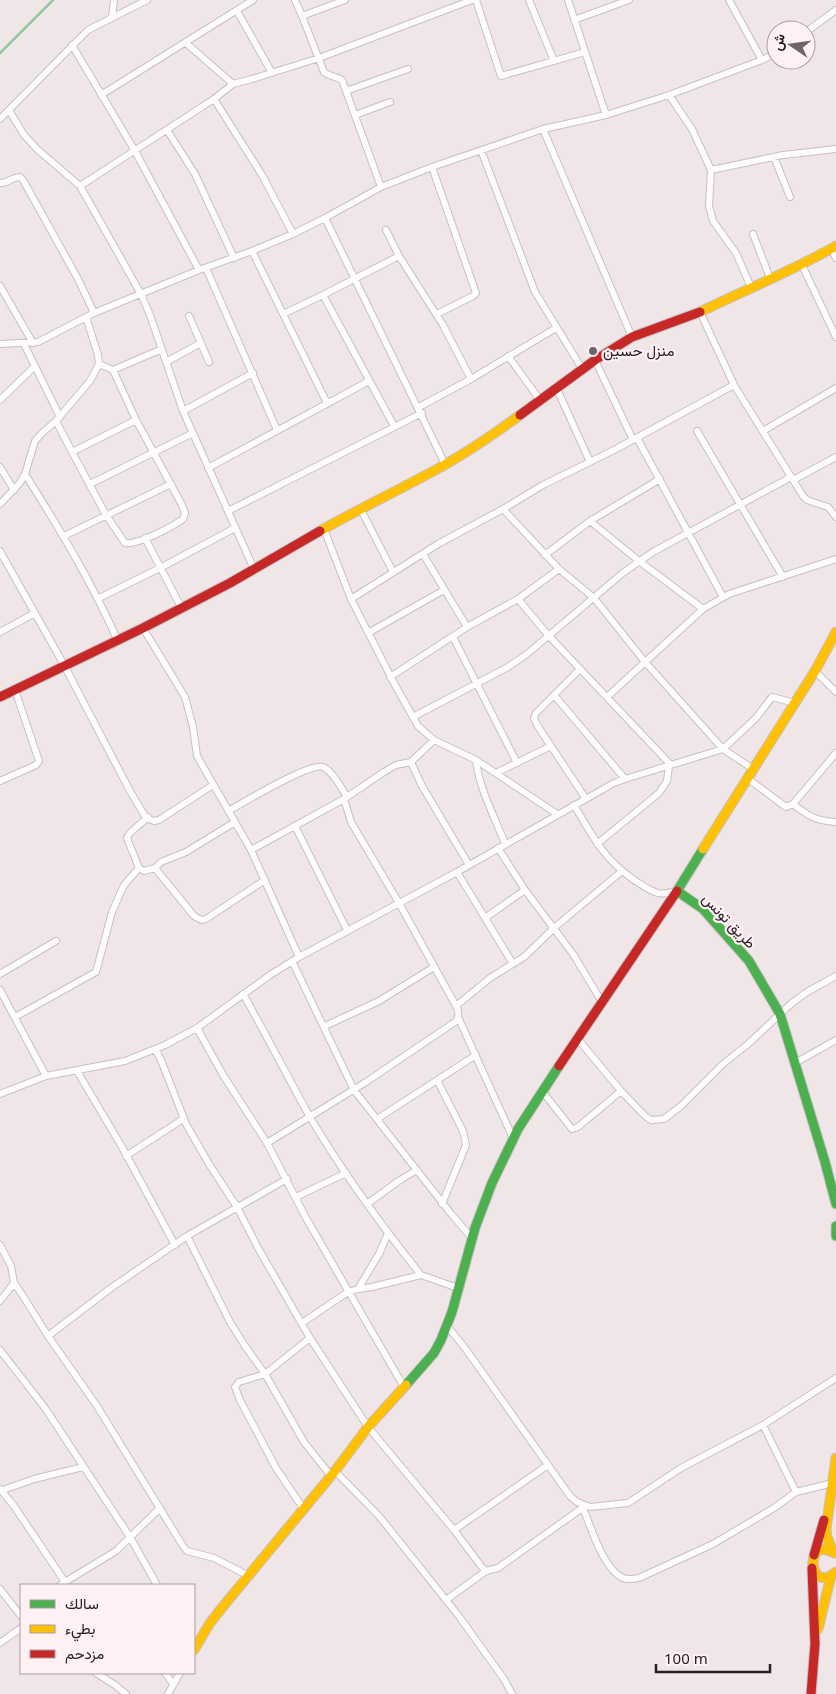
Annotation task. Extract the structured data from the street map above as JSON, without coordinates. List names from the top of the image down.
{
  "streets": {
    "street": ["طريق تونس"]
  },
  "places": ["منزل حسين"],
  "legend": ["سالك", "بطيء", "مزدحم"],
  "scale_bar": "100 m",
  "north": "left"
}
